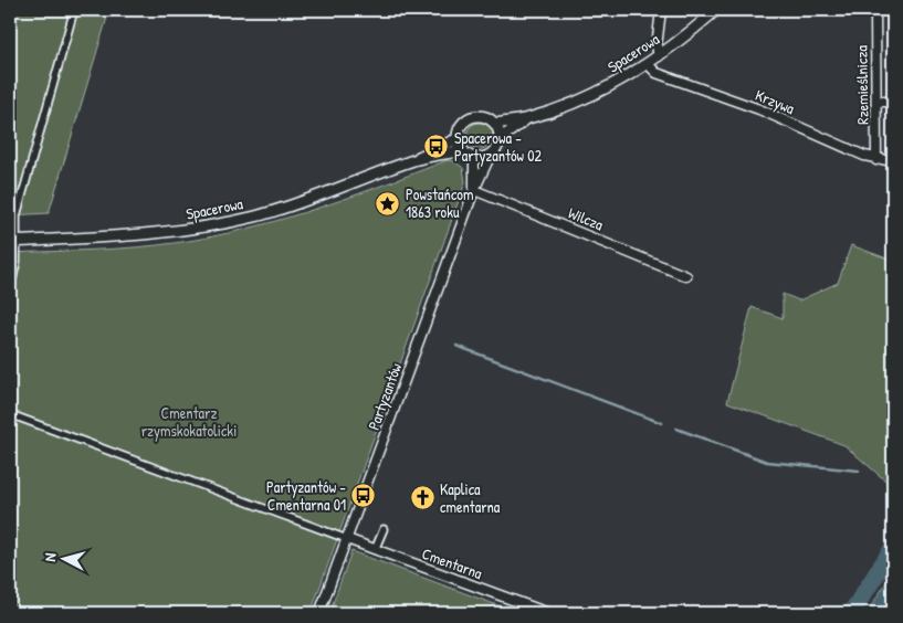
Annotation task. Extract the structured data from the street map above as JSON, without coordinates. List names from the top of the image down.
{
  "streets": {
    "street": [
      "Spacerowa",
      "Rzemieślnicza",
      "Krzywa",
      "Wilcza",
      "Partyzantów",
      "Cmentarna"
    ]
  },
  "crossings": [
    ["Spacerowa", "Krzywa"],
    ["Spacerowa", "Partyzantów"],
    ["Rzemieślnicza", "Krzywa"],
    ["Wilcza", "Partyzantów"],
    ["Partyzantów", "Cmentarna"]
  ],
  "parks": ["Cmentarz rzymskokatolicki"],
  "places": {
    "bus stop": ["Spacerowa - Partyzantów 02", "Partyzantów - Cmentarna 01"],
    "place": ["Powstańcom 1863 roku"],
    "church": ["Kaplica cmentarna"]
  },
  "north": "left"
}
